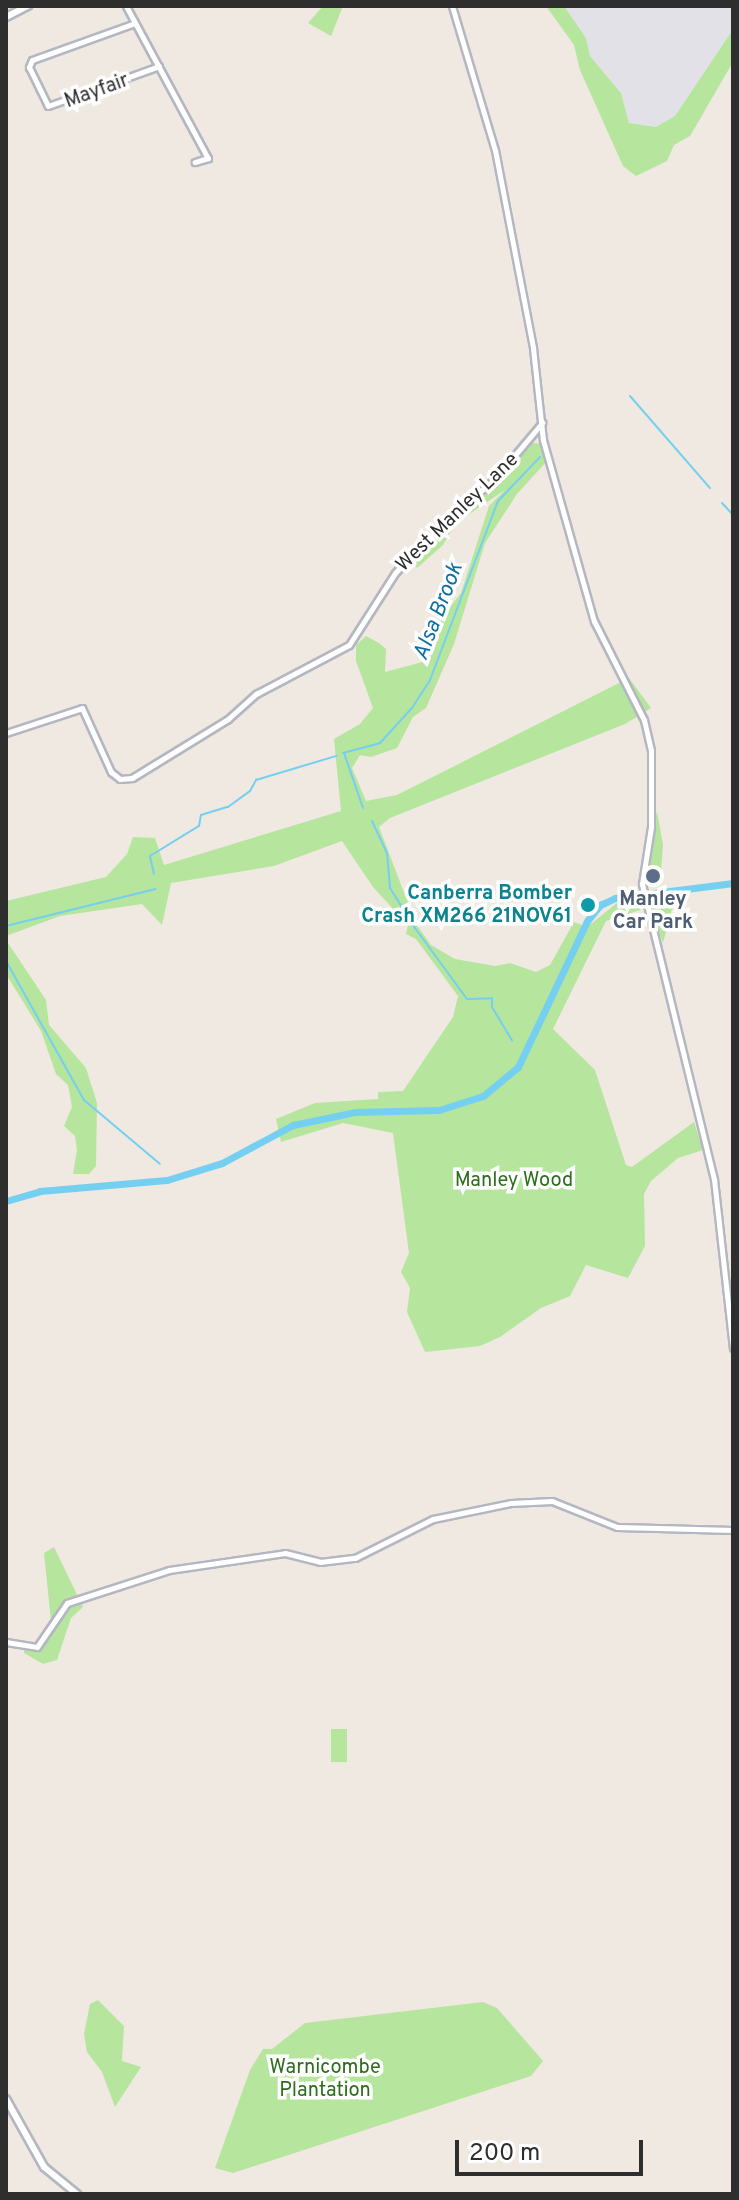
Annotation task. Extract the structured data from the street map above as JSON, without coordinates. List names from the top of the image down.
{
  "streets": {
    "street": ["Mayfair", "West Manley Lane"]
  },
  "water": ["Alsa Brook"],
  "parks": ["Manley Wood", "Warnicombe Plantation"],
  "places": ["Manley Car Park", "Canberra Bomber Crash XM266 21NOV61"],
  "scale_bar": "200 m"
}
